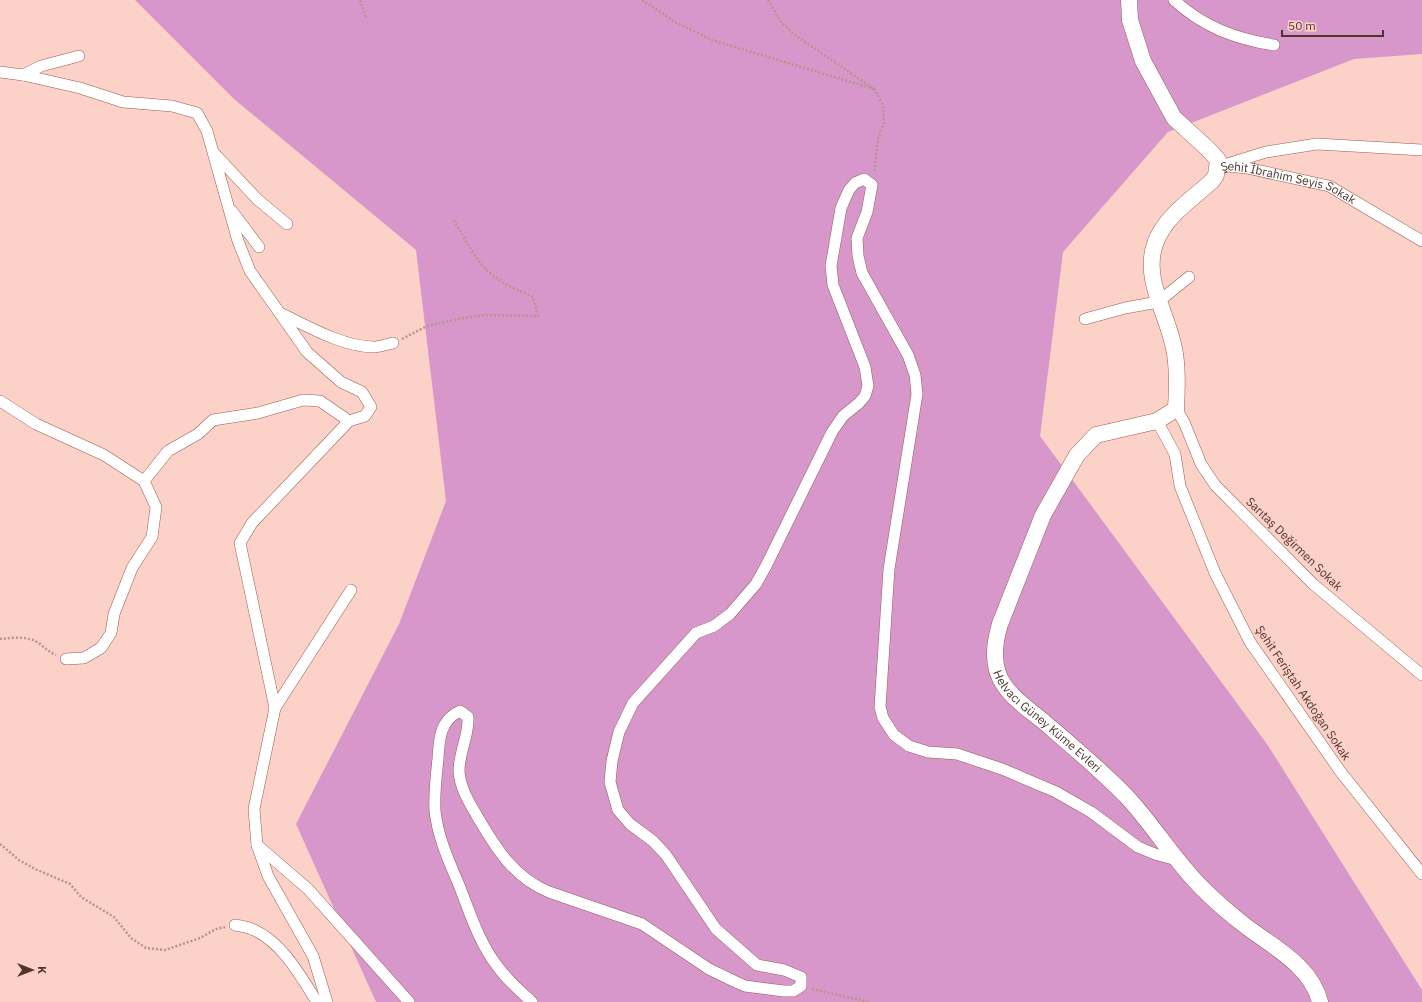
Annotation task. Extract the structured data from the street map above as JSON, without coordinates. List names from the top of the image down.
{
  "streets": {
    "street": [
      "Şehit İbrahim Seyis Sokak",
      "Sarıtaş Değirmen Sokak",
      "Şehit Feriştah Akdoğan Sokak",
      "Helvacı Güney Küme Evleri"
    ]
  },
  "crossings": [
    ["Şehit İbrahim Seyis Sokak", "Sarıtaş Değirmen Sokak"],
    ["Şehit Feriştah Akdoğan Sokak", "Helvacı Güney Küme Evleri"]
  ],
  "scale_bar": "50 m",
  "north": "right"
}
